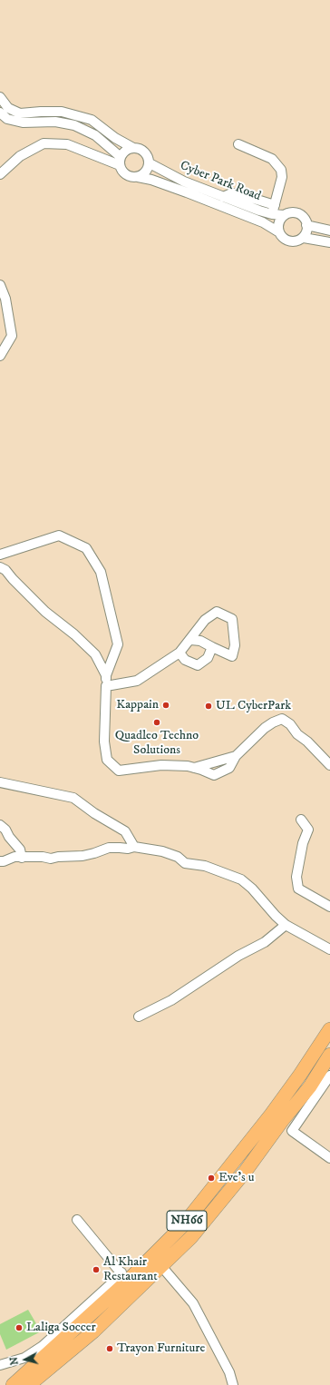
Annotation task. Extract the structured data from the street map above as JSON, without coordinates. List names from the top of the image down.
{
  "streets": {
    "highway": ["NH66"],
    "street": ["Cyber Park Road"]
  },
  "places": [
    "Kappain",
    "UL CyberPark",
    "Quadleo Techno Solutions",
    "Eve's u",
    "Al Khair Restaurant",
    "Laliga Soccer",
    "Trayon Furniture"
  ],
  "north": "left"
}
